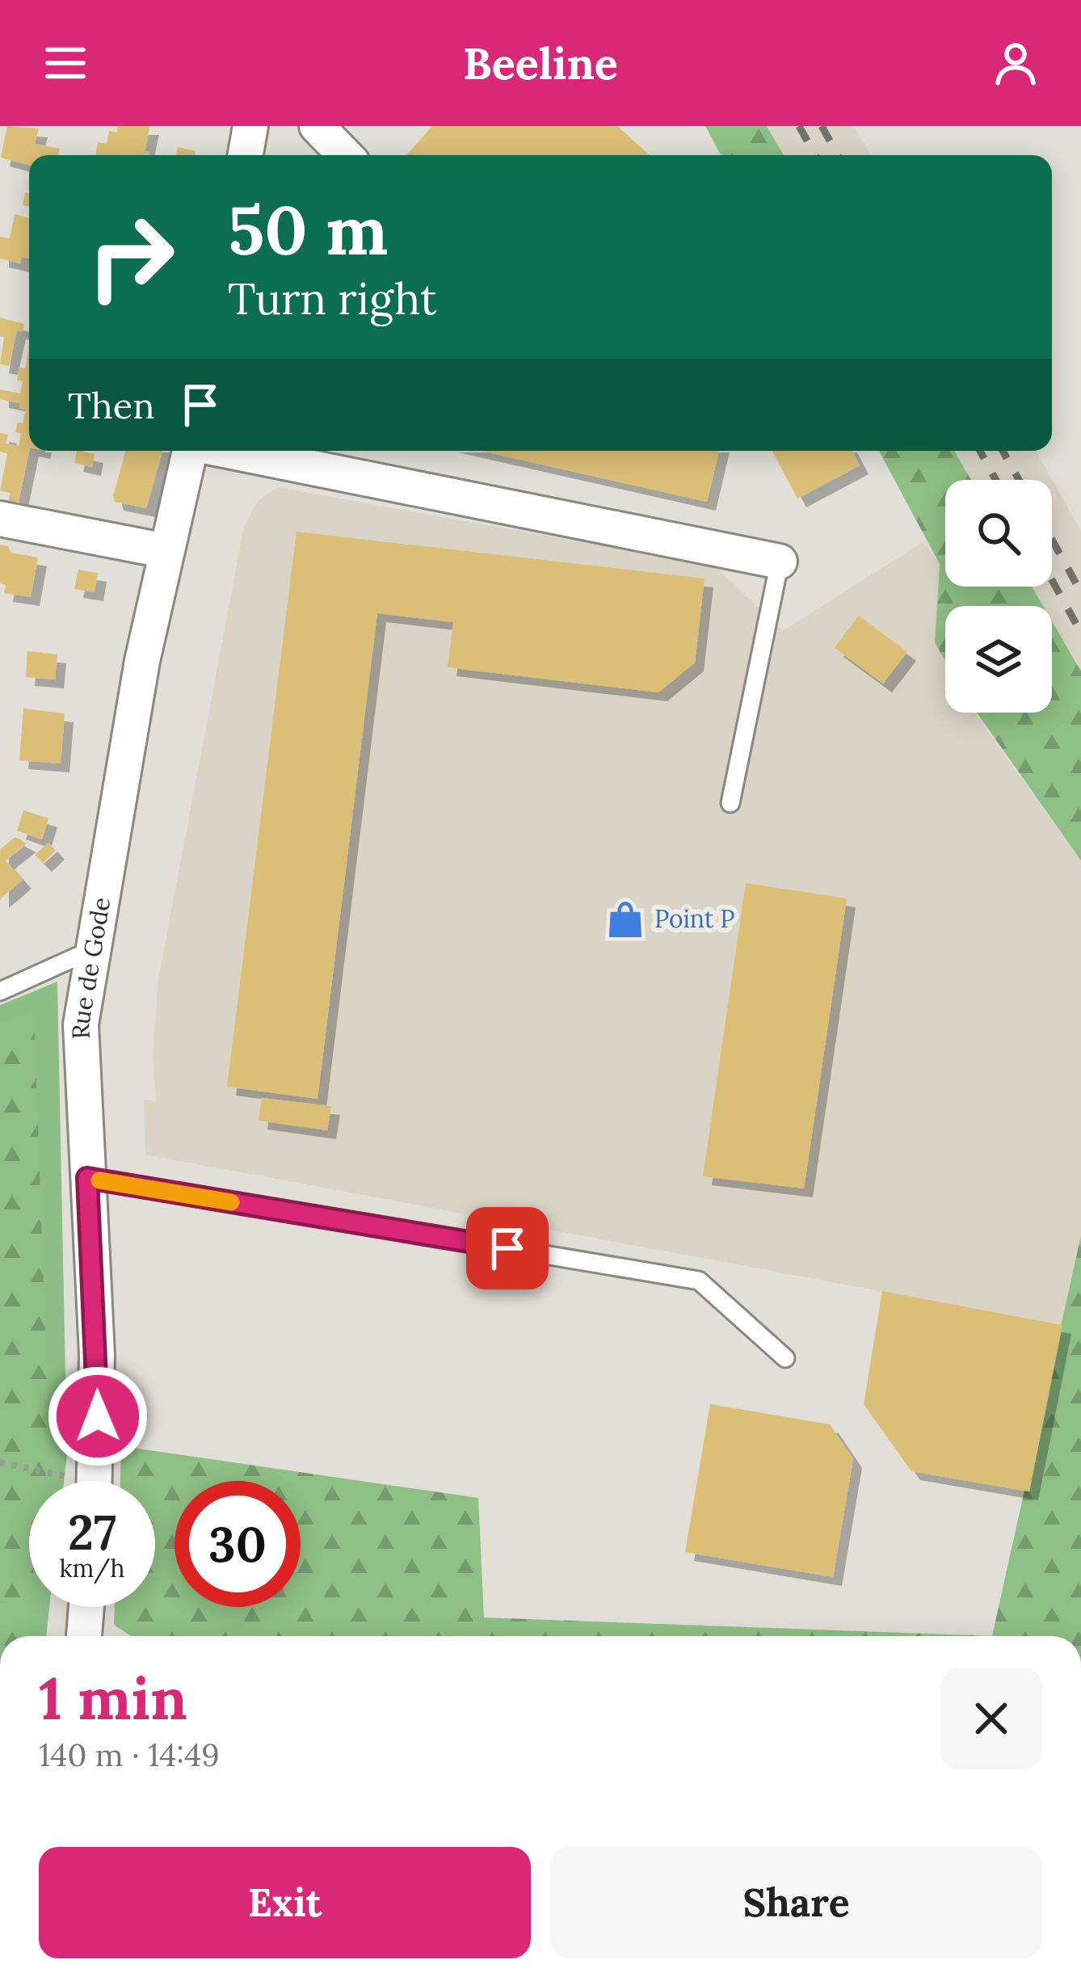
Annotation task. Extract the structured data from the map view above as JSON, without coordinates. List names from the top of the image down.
{
  "streets": {
    "street": ["Rue de Gode"]
  },
  "places": {
    "shop": ["Point P"]
  },
  "page": {
    "header": "Beeline",
    "turn": ["50 m", "Turn right"],
    "then": "Then",
    "speed": "27 km/h",
    "limit": "30",
    "heading": ["1 min", "140 m · 14:49"],
    "buttons": ["Exit", "Share"]
  }
}
